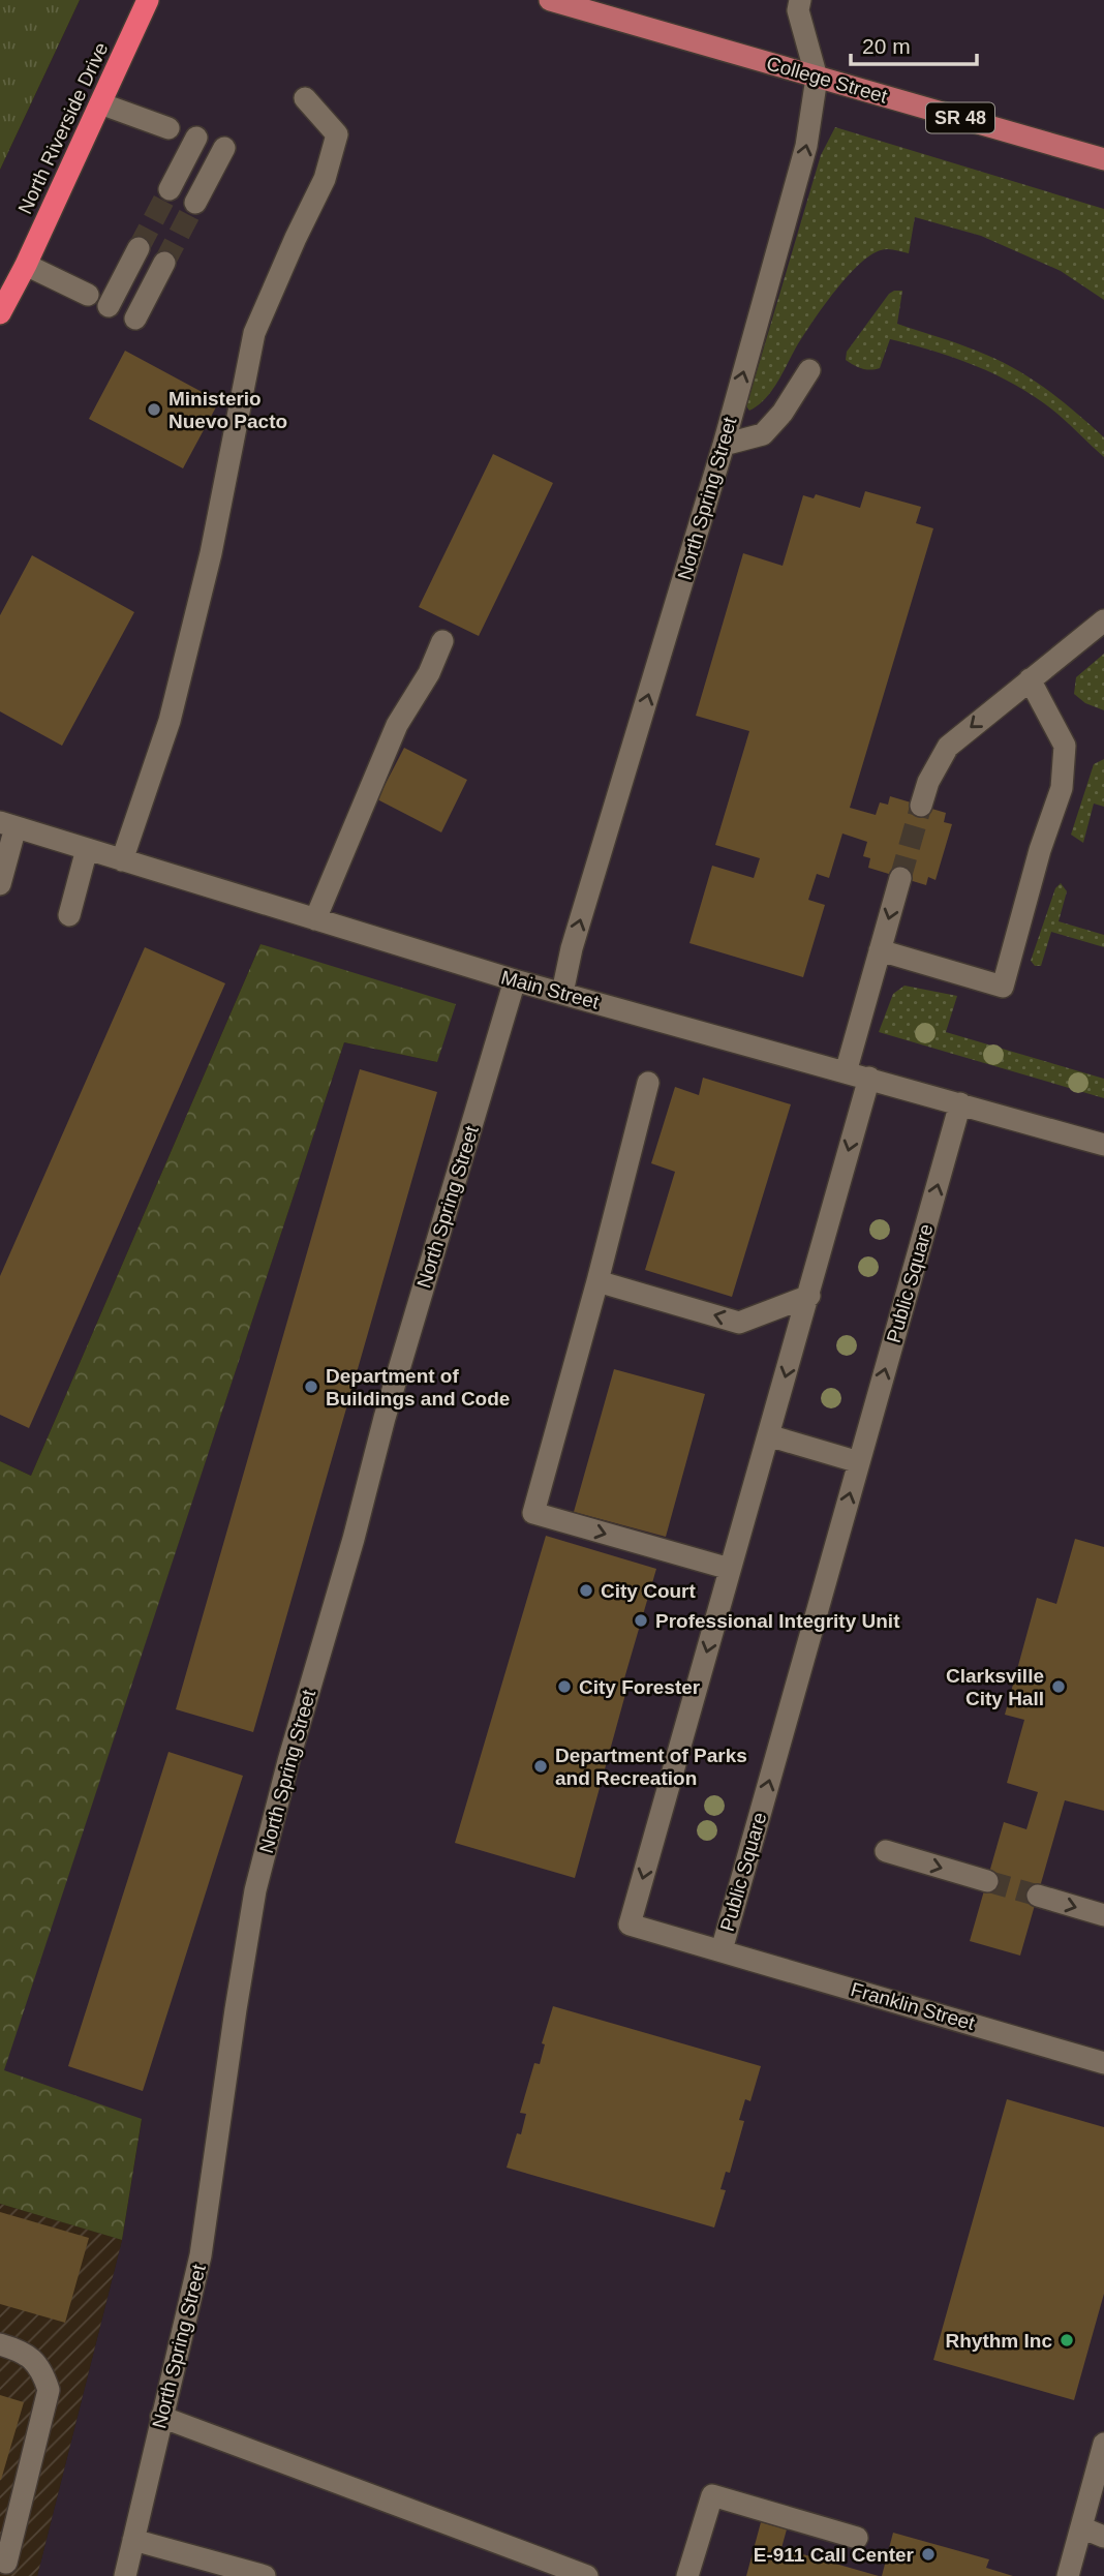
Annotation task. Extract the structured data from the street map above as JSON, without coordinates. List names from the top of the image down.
{
  "streets": {
    "highway": ["North Riverside Drive"],
    "main road": ["College Street", "SR 48"],
    "street": [
      "North Spring Street",
      "Main Street",
      "Public Square",
      "Franklin Street"
    ]
  },
  "crossings": [
    ["College Street", "North Spring Street"],
    ["North Spring Street", "Main Street"],
    ["Main Street", "Public Square"],
    ["Public Square", "Franklin Street"]
  ],
  "one_way": ["North Spring Street"],
  "places": [
    "Ministerio Nuevo Pacto",
    "Department of Buildings and Code",
    "City Court",
    "Professional Integrity Unit",
    "City Forester",
    "Clarksville City Hall",
    "Department of Parks and Recreation",
    "Rhythm Inc",
    "E-911 Call Center"
  ],
  "scale_bar": "20 m"
}
